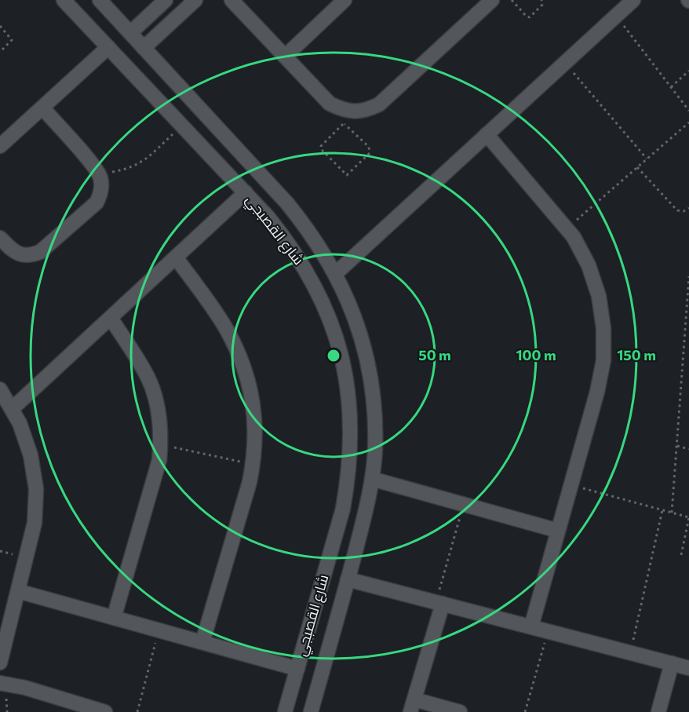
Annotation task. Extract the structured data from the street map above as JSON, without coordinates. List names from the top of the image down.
{
  "streets": {
    "street": ["شارع القصبجي"]
  },
  "rings": ["50 m", "100 m", "150 m"]
}
